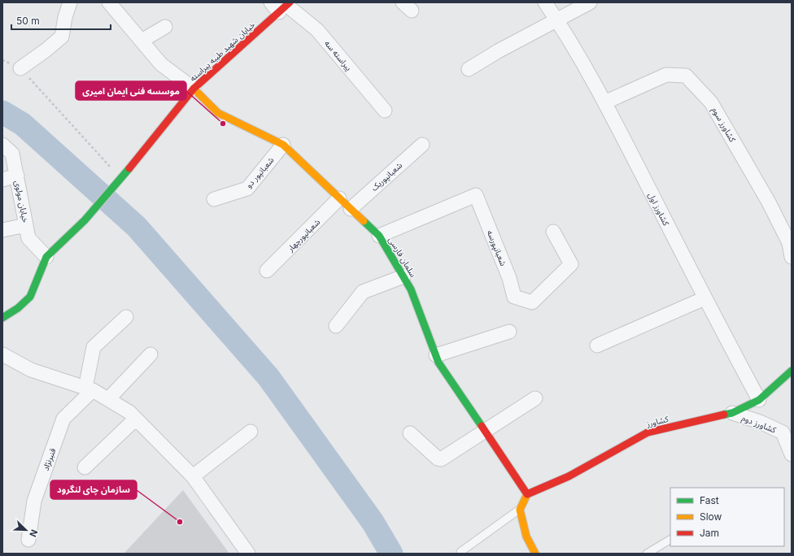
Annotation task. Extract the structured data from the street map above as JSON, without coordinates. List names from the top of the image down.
{
  "streets": {
    "street": [
      "خیابان شهید طیبه پیراسته",
      "پیراسته سه",
      "کشاورز سوم",
      "شعبانپور دو",
      "شعبانپوریک",
      "خیابان مولوی",
      "کشاورز اول",
      "شعبانپورچهار",
      "شعبانپورسه",
      "سلمان فارسی",
      "کشاورز",
      "کشاورز دوم",
      "قنبرنژاد"
    ]
  },
  "crossings": [
    ["خیابان شهید طیبه پیراسته", "پیراسته سه"],
    ["خیابان شهید طیبه پیراسته", "خیابان مولوی"],
    ["خیابان شهید طیبه پیراسته", "سلمان فارسی"],
    ["کشاورز سوم", "کشاورز اول"],
    ["شعبانپور دو", "سلمان فارسی"],
    ["شعبانپوریک", "سلمان فارسی"],
    ["کشاورز اول", "کشاورز"],
    ["شعبانپورچهار", "سلمان فارسی"],
    ["شعبانپورسه", "سلمان فارسی"],
    ["سلمان فارسی", "کشاورز"],
    ["کشاورز", "کشاورز دوم"]
  ],
  "places": ["موسسه فنی ایمان امیری", "سازمان چای لنگرود"],
  "legend": ["Fast", "Slow", "Jam"],
  "scale_bar": "50 m",
  "north": "bottom right"
}
